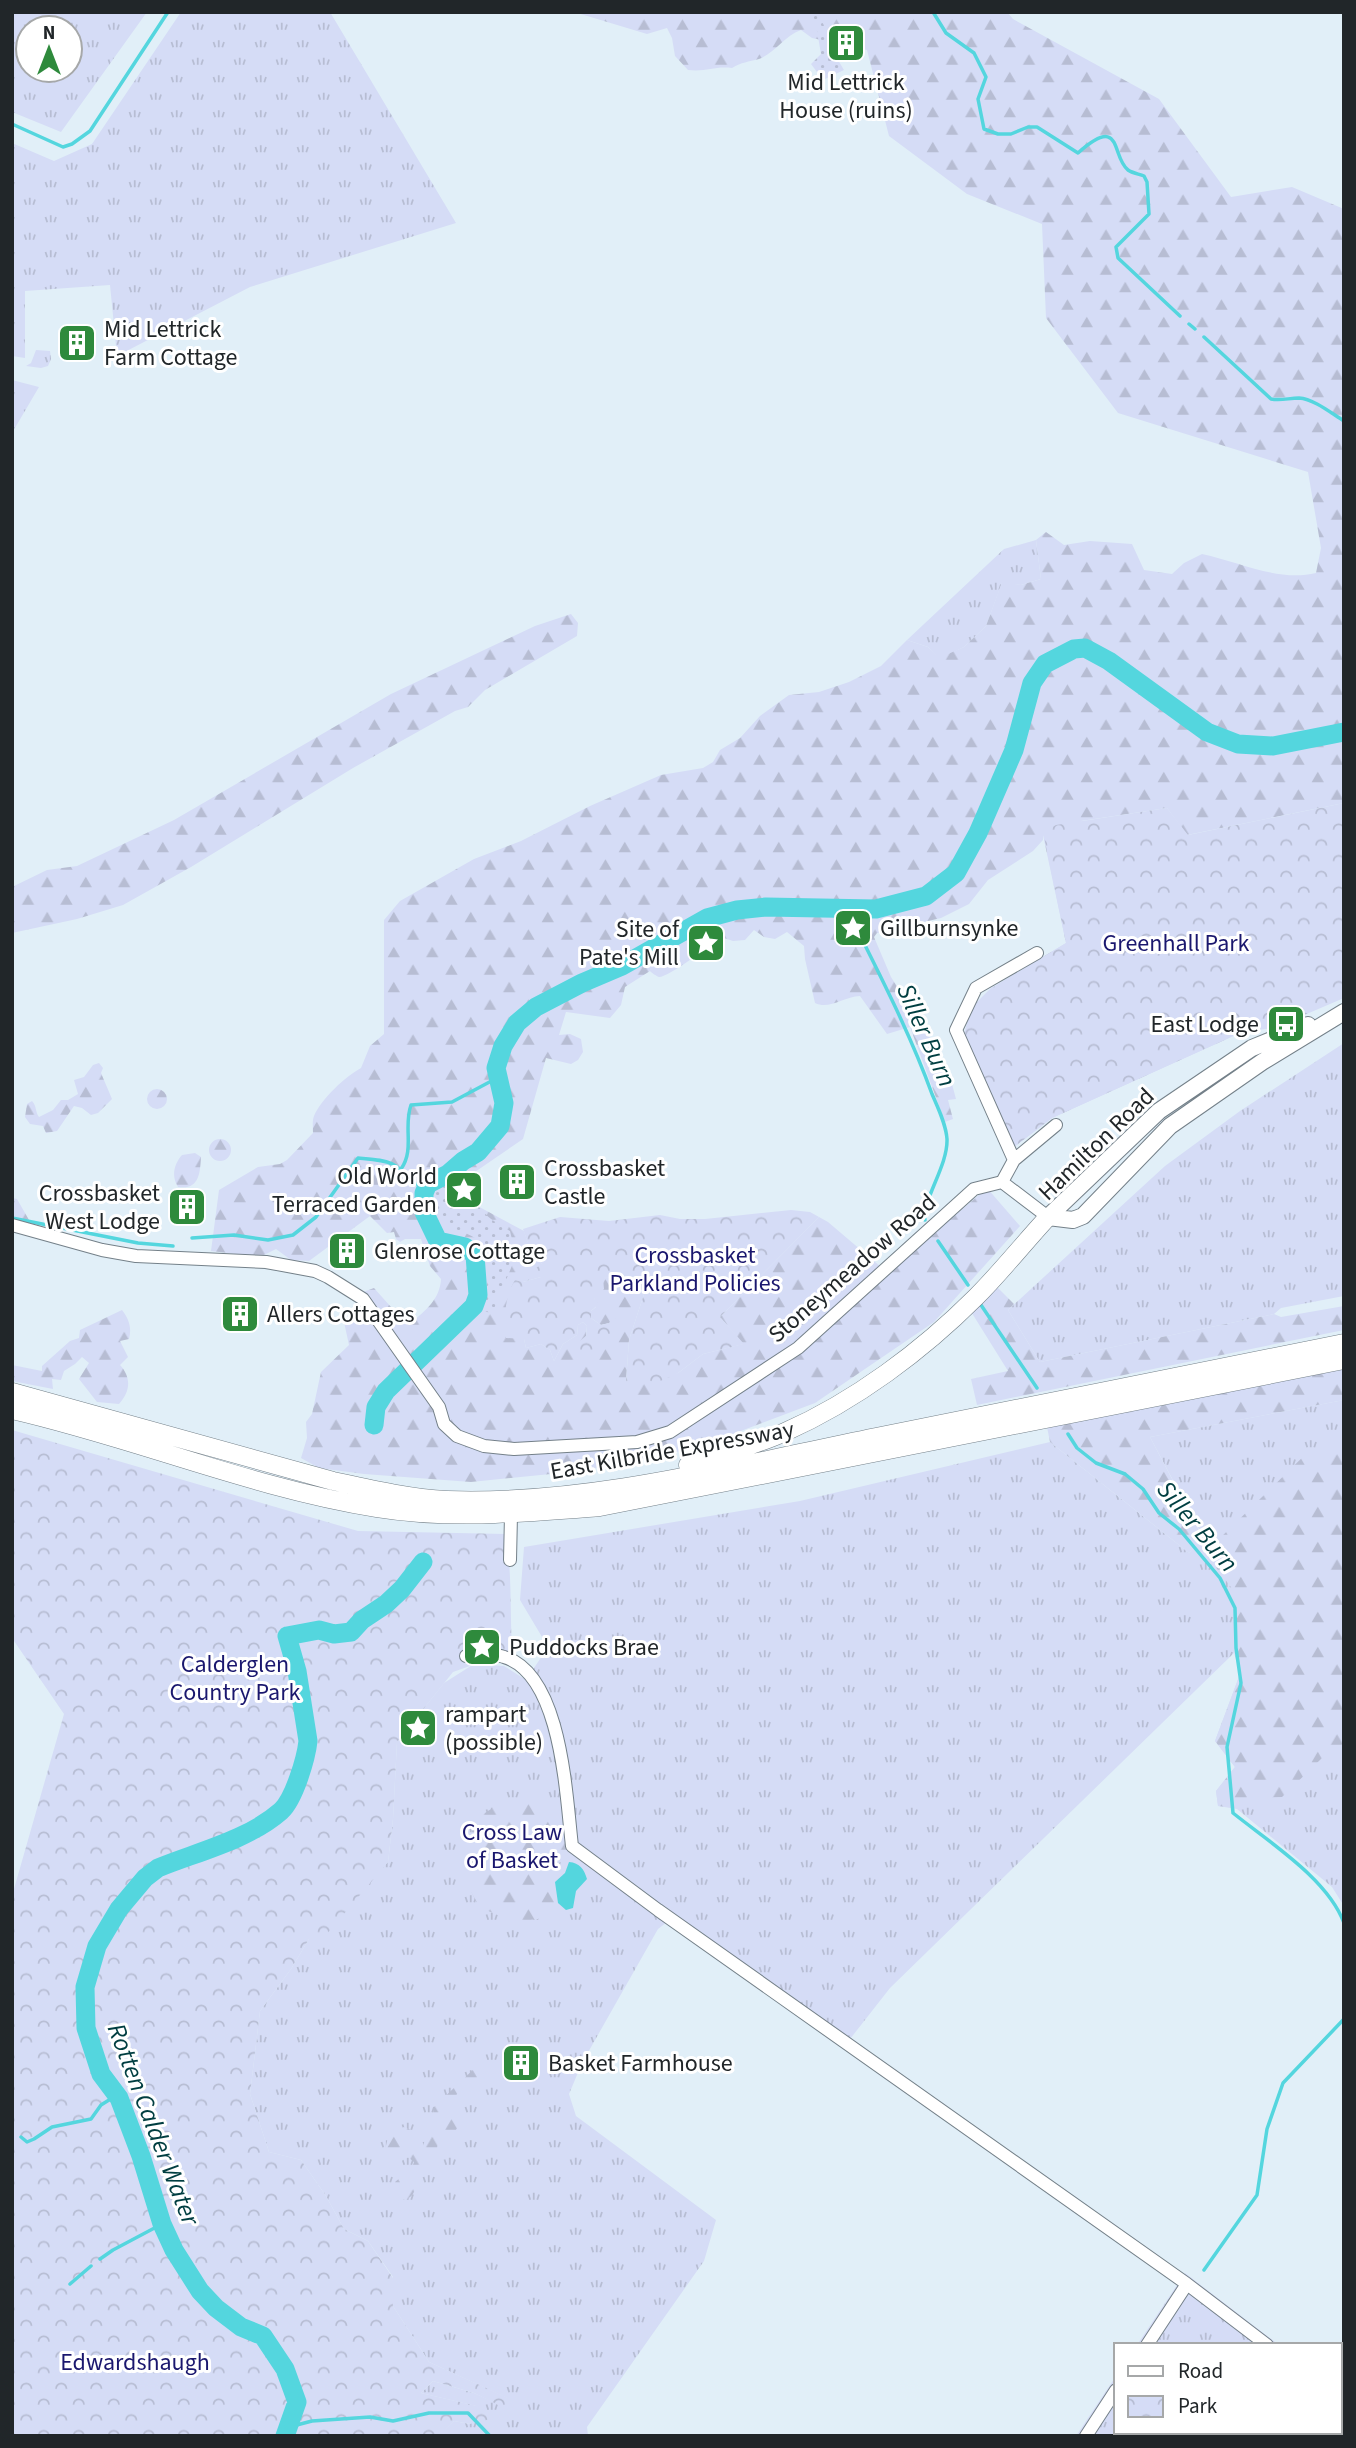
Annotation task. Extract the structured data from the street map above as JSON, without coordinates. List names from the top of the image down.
{
  "streets": {
    "highway": ["East Kilbride Expressway"],
    "main road": ["Hamilton Road"],
    "street": ["Stoneymeadow Road"]
  },
  "water": ["Siller Burn", "Rotten Calder Water"],
  "parks": [
    "Greenhall Park",
    "Crossbasket Parkland Policies",
    "Calderglen Country Park",
    "Cross Law of Basket",
    "Edwardshaugh"
  ],
  "places": {
    "building": [
      "Mid Lettrick House (ruins)",
      "Mid Lettrick Farm Cottage",
      "Crossbasket Castle",
      "Crossbasket West Lodge",
      "Glenrose Cottage",
      "Allers Cottages",
      "Basket Farmhouse"
    ],
    "place": [
      "Gillburnsynke",
      "Site of Pate's Mill",
      "Old World Terraced Garden",
      "Puddocks Brae",
      "rampart (possible)"
    ],
    "bus stop": ["East Lodge"]
  },
  "legend": ["Road", "Park"],
  "north": "top"
}
